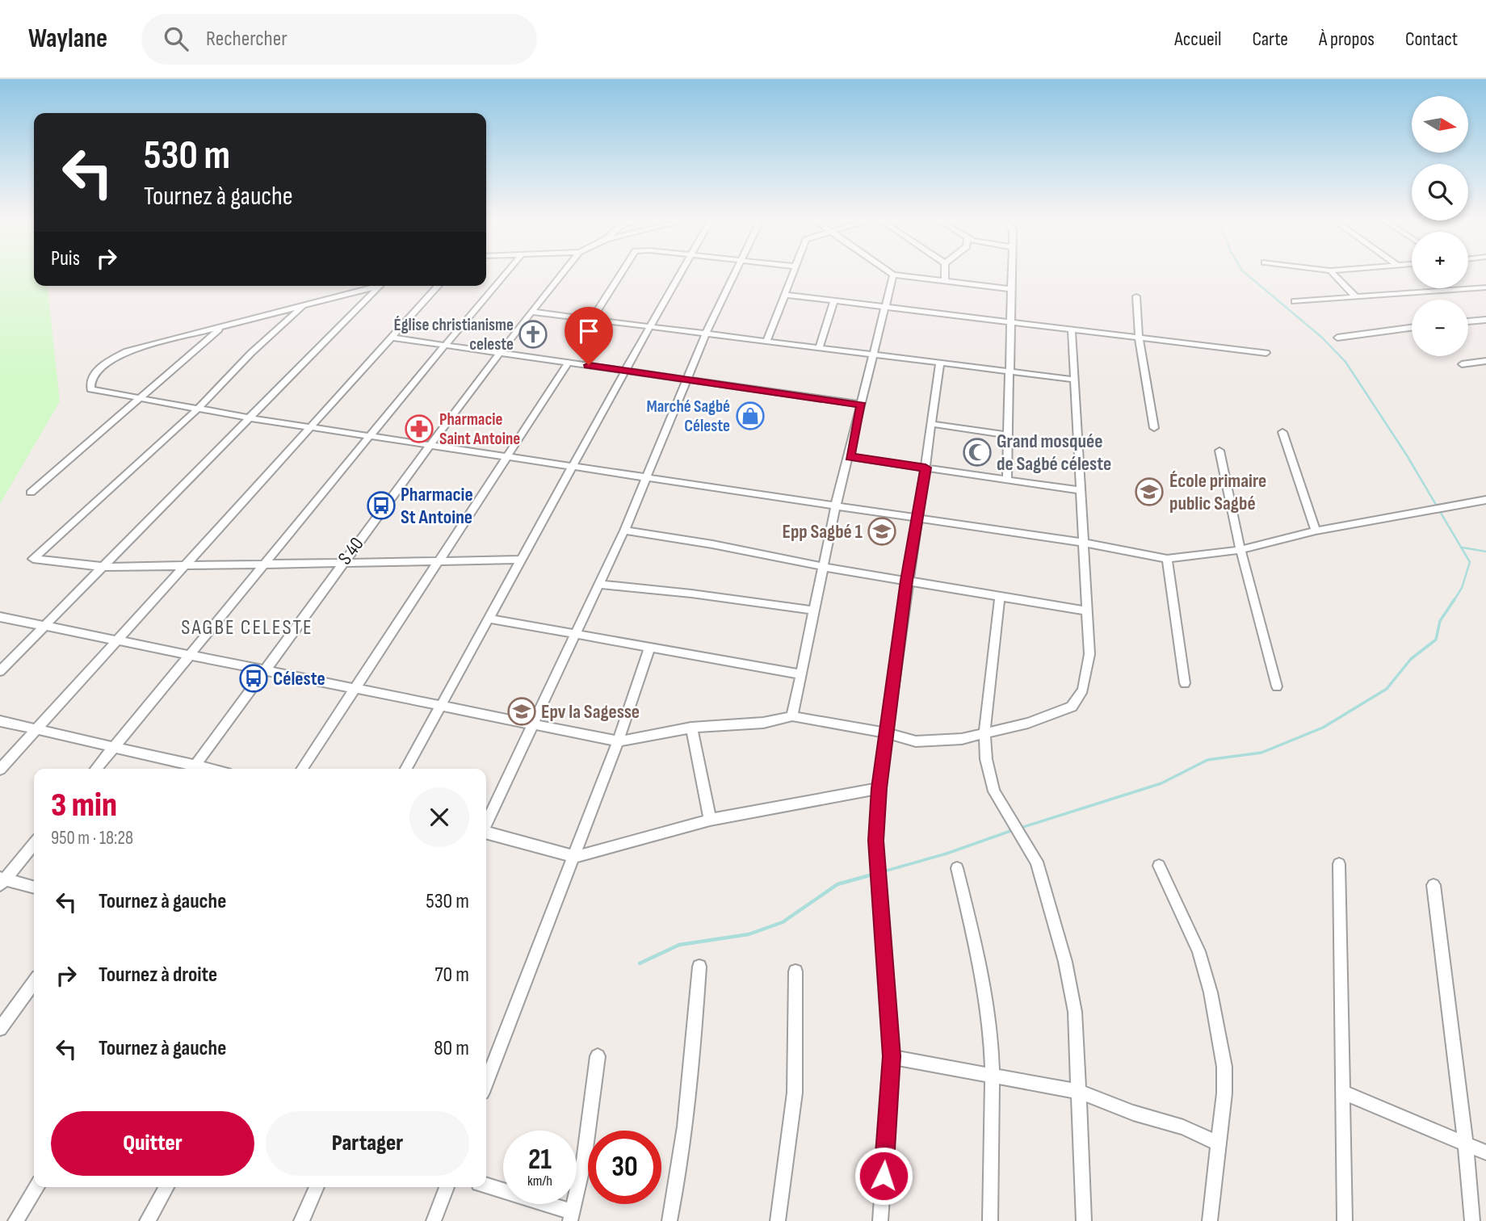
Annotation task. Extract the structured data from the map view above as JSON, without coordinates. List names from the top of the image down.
{
  "streets": {
    "street": ["S 40"]
  },
  "districts": ["SAGBE CELESTE"],
  "places": {
    "church": ["Église christianisme celeste"],
    "shop": ["Marché Sagbé Céleste"],
    "pharmacy": ["Pharmacie Saint Antoine"],
    "mosque": ["Grand mosquée de Sagbé céleste"],
    "school or university": ["École primaire public Sagbé", "Epp Sagbé 1", "Epv la Sagesse"],
    "bus stop": ["Pharmacie St Antoine", "Céleste"]
  },
  "north": "right",
  "page": {
    "header": "Waylane",
    "search": "Rechercher",
    "nav": [
      "Accueil",
      "Carte",
      "À propos",
      "Contact"
    ],
    "map_buttons": ["+", "−"],
    "turn": ["530 m", "Tournez à gauche"],
    "then": "Puis",
    "heading": ["3 min", "950 m · 18:28"],
    "list": [
      {
        "name": "Tournez à gauche",
        "value": "530 m"
      },
      {
        "name": "Tournez à droite",
        "value": "70 m"
      },
      {
        "name": "Tournez à gauche",
        "value": "80 m"
      }
    ],
    "buttons": ["Quitter", "Partager"],
    "speed": "21 km/h",
    "limit": "30"
  }
}
